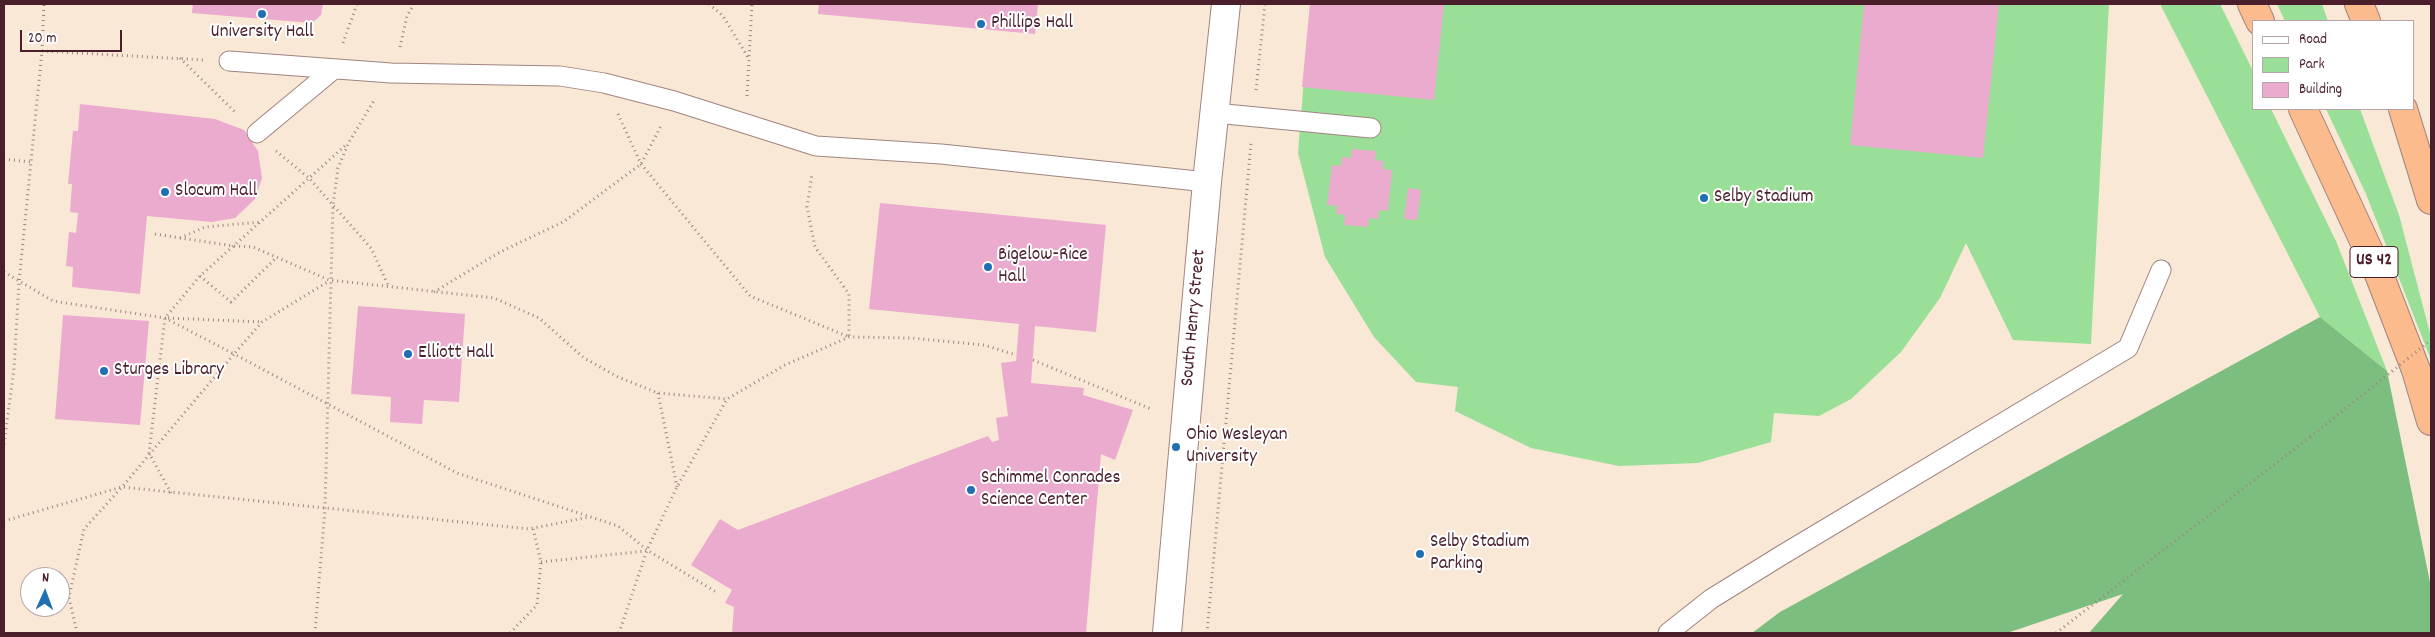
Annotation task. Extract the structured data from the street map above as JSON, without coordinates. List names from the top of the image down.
{
  "streets": {
    "highway": ["US 42"],
    "street": ["South Henry Street"]
  },
  "places": [
    "University Hall",
    "Phillips Hall",
    "Slocum Hall",
    "Selby Stadium",
    "Bigelow-Rice Hall",
    "Elliott Hall",
    "Sturges Library",
    "Ohio Wesleyan University",
    "Schimmel Conrades Science Center",
    "Selby Stadium Parking"
  ],
  "legend": ["Road", "Park", "Building"],
  "scale_bar": "20 m",
  "north": "top"
}
